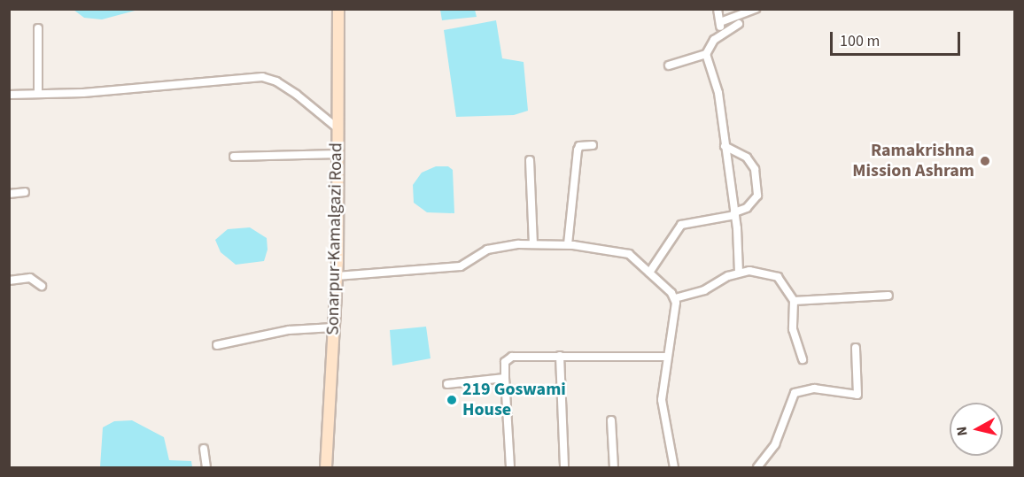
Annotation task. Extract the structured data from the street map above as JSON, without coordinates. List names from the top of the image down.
{
  "streets": {
    "main road": ["Sonarpur-Kamalgazi Road"]
  },
  "places": ["Ramakrishna Mission Ashram", "219 Goswami House"],
  "scale_bar": "100 m",
  "north": "left"
}
